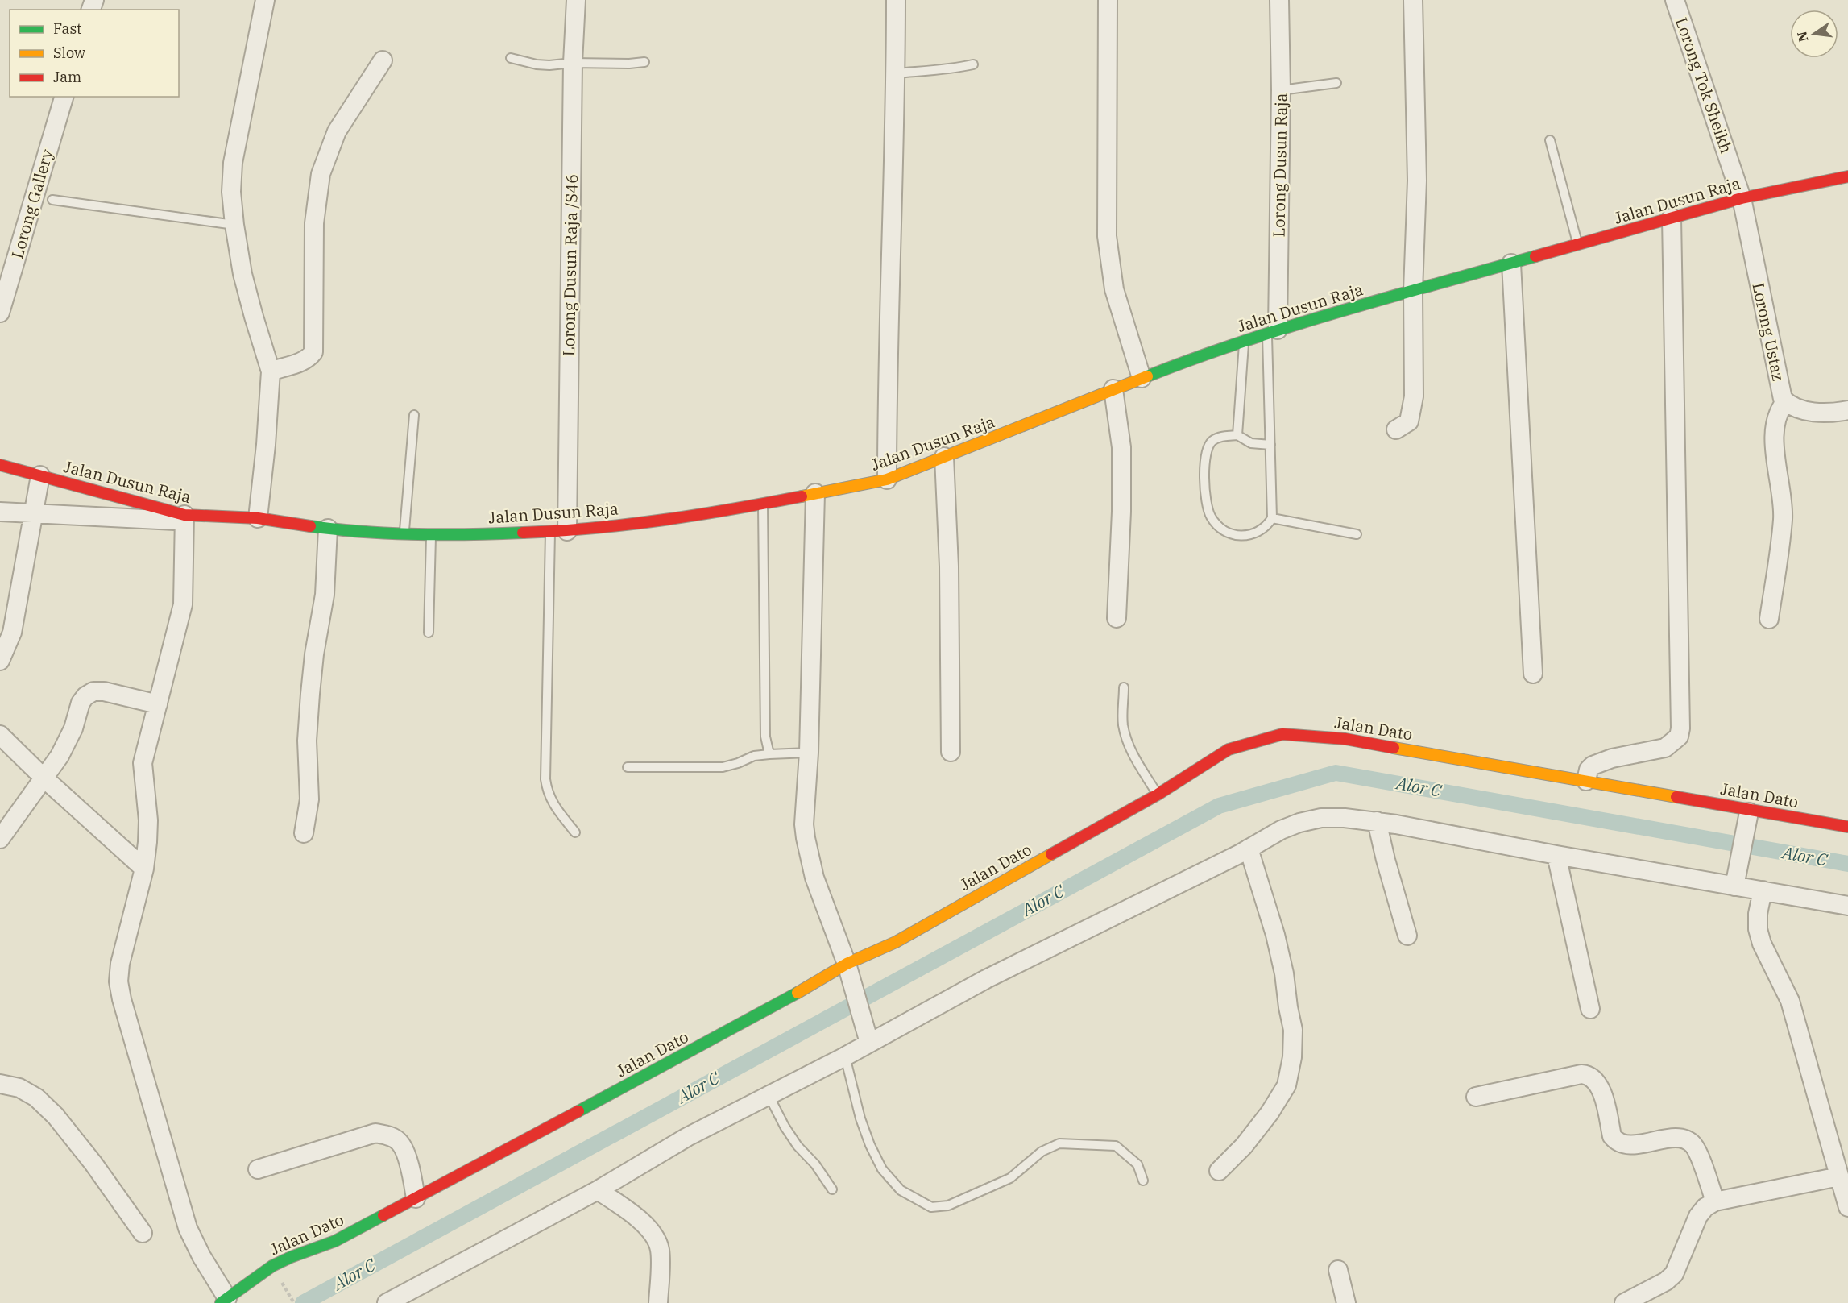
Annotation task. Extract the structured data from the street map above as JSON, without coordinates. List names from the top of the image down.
{
  "streets": {
    "main road": ["Jalan Dusun Raja", "Jalan Dato"],
    "street": [
      "Lorong Tok Sheikh",
      "Lorong Dusun Raja",
      "Lorong Gallery",
      "Lorong Dusun Raja /S46",
      "Lorong Ustaz"
    ]
  },
  "crossings": [
    ["Lorong Tok Sheikh", "Jalan Dusun Raja"],
    ["Lorong Tok Sheikh", "Lorong Ustaz"],
    ["Lorong Dusun Raja", "Jalan Dusun Raja"],
    ["Jalan Dusun Raja", "Lorong Dusun Raja /S46"],
    ["Jalan Dusun Raja", "Lorong Ustaz"]
  ],
  "water": ["Alor C"],
  "legend": ["Fast", "Slow", "Jam"],
  "north": "left"
}
